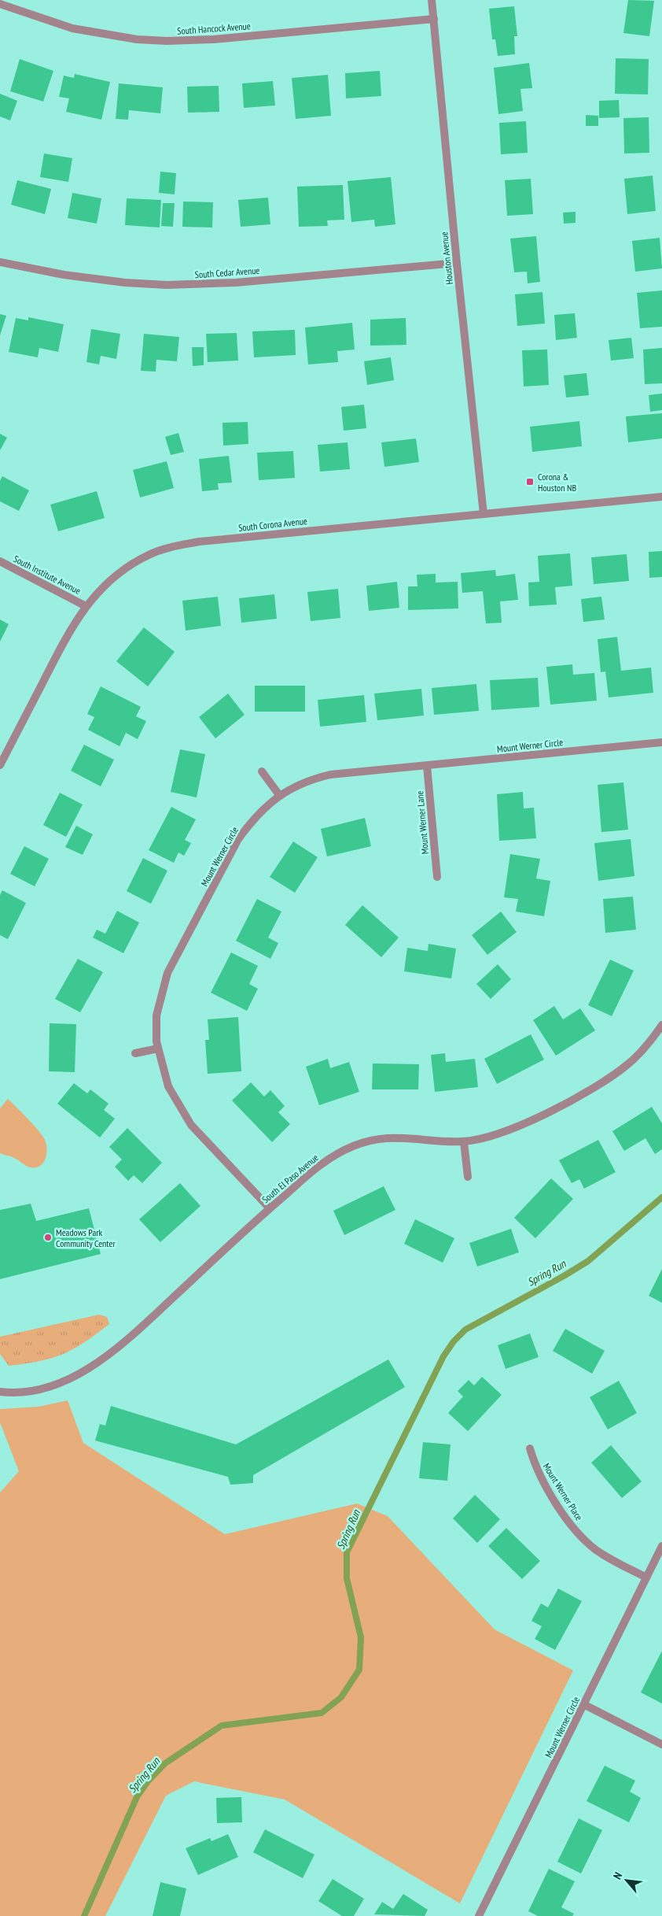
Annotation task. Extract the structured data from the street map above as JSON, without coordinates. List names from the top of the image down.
{
  "streets": {
    "street": [
      "South Hancock Avenue",
      "Houston Avenue",
      "South Cedar Avenue",
      "South Corona Avenue",
      "South Institute Avenue",
      "Mount Werner Circle",
      "Mount Werner Lane",
      "South El Paso Avenue",
      "Mount Werner Place"
    ]
  },
  "crossings": [
    ["South Hancock Avenue", "Houston Avenue"],
    ["Houston Avenue", "South Cedar Avenue"],
    ["Houston Avenue", "South Corona Avenue"],
    ["South Corona Avenue", "South Institute Avenue"],
    ["Mount Werner Circle", "Mount Werner Lane"],
    ["Mount Werner Circle", "South El Paso Avenue"],
    ["Mount Werner Circle", "Mount Werner Place"]
  ],
  "water": ["Spring Run"],
  "places": {
    "transit": ["Corona & Houston NB"],
    "other": ["Meadows Park Community Center"]
  },
  "north": "top left"
}
